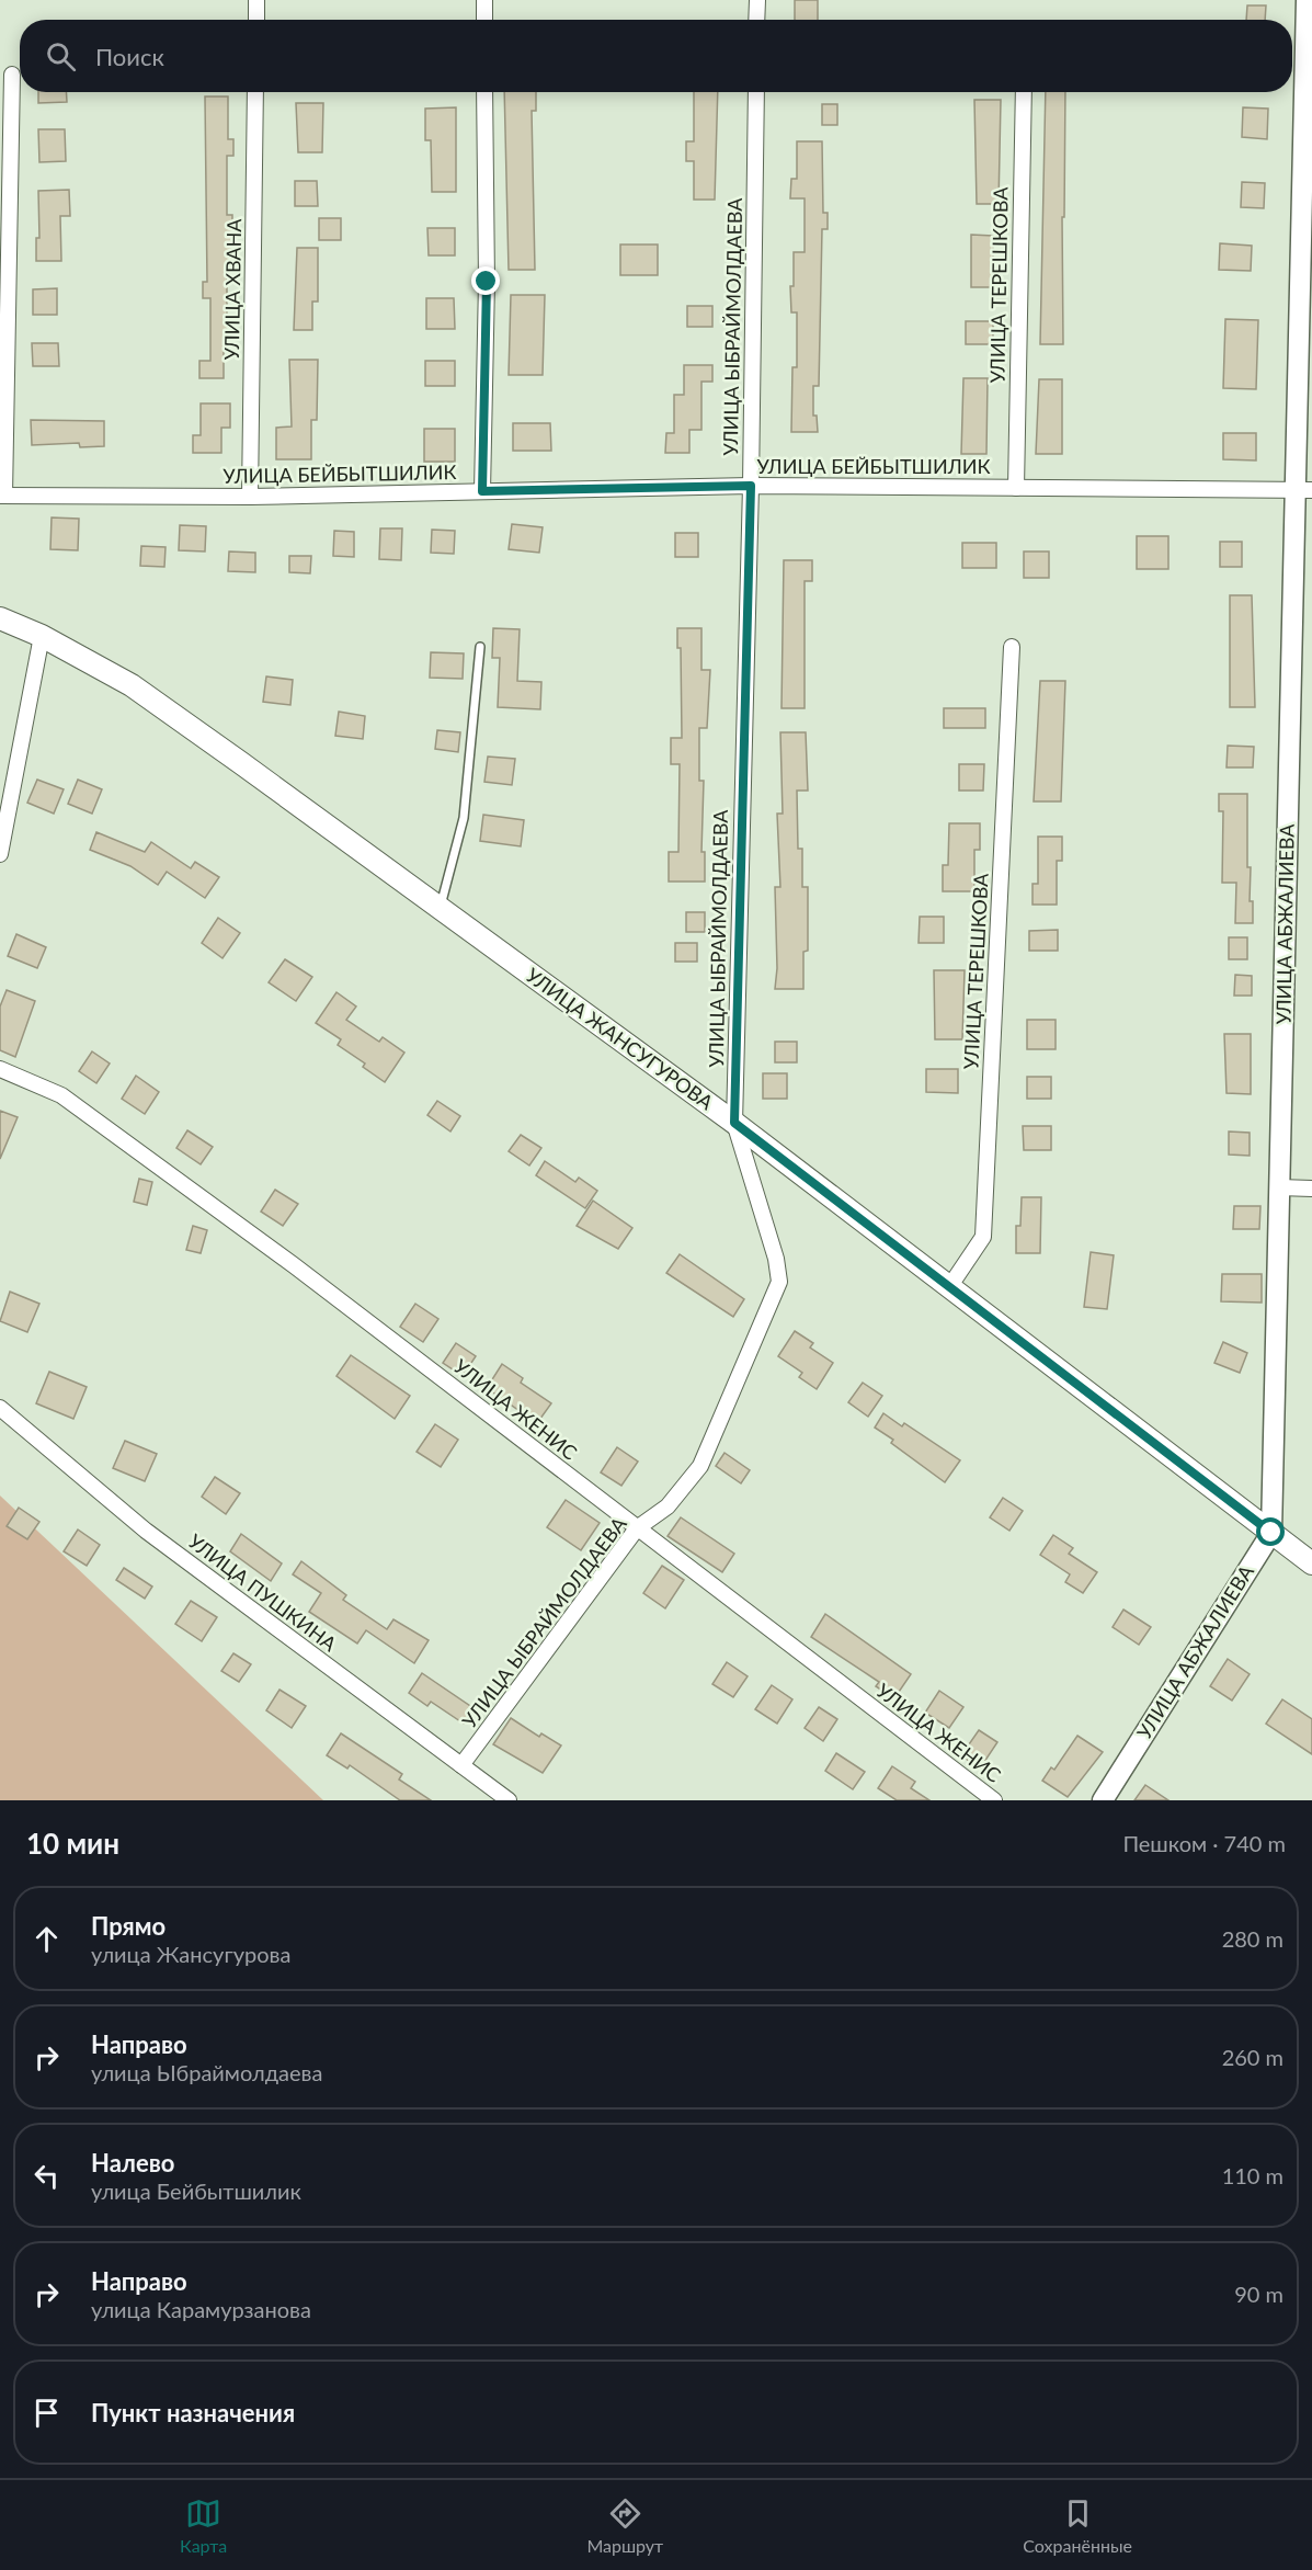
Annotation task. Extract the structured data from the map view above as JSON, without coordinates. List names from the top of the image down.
{
  "streets": {
    "main road": ["УЛИЦА ЖАНСУГУРОВА"],
    "street": [
      "УЛИЦА ТЕРЕШКОВА",
      "УЛИЦА ХВАНА",
      "УЛИЦА ЫБРАЙМОЛДАЕВА",
      "УЛИЦА БЕЙБЫТШИЛИК",
      "УЛИЦА АБЖАЛИЕВА",
      "УЛИЦА ЖЕНИС",
      "УЛИЦА ПУШКИНА"
    ]
  },
  "crossings": [
    ["УЛИЦА ТЕРЕШКОВА", "УЛИЦА БЕЙБЫТШИЛИК"],
    ["УЛИЦА ТЕРЕШКОВА", "УЛИЦА ЖАНСУГУРОВА"],
    ["УЛИЦА ХВАНА", "УЛИЦА БЕЙБЫТШИЛИК"],
    ["УЛИЦА ЫБРАЙМОЛДАЕВА", "УЛИЦА БЕЙБЫТШИЛИК"],
    ["УЛИЦА ЫБРАЙМОЛДАЕВА", "УЛИЦА ЖАНСУГУРОВА"],
    ["УЛИЦА ЫБРАЙМОЛДАЕВА", "УЛИЦА ЖЕНИС"],
    ["УЛИЦА ЫБРАЙМОЛДАЕВА", "УЛИЦА ПУШКИНА"],
    ["УЛИЦА БЕЙБЫТШИЛИК", "УЛИЦА АБЖАЛИЕВА"],
    ["УЛИЦА АБЖАЛИЕВА", "УЛИЦА ЖАНСУГУРОВА"]
  ],
  "page": {
    "search": "Поиск",
    "heading": ["10 мин", "Пешком · 740 m"],
    "list": [
      ["Прямо", "улица Жансугурова", "280 m"],
      ["Направо", "улица Ыбраймолдаева", "260 m"],
      ["Налево", "улица Бейбытшилик", "110 m"],
      ["Направо", "улица Карамурзанова", "90 m"],
      "Пункт назначения"
    ],
    "nav": ["Карта", "Маршрут", "Сохранённые"]
  }
}
